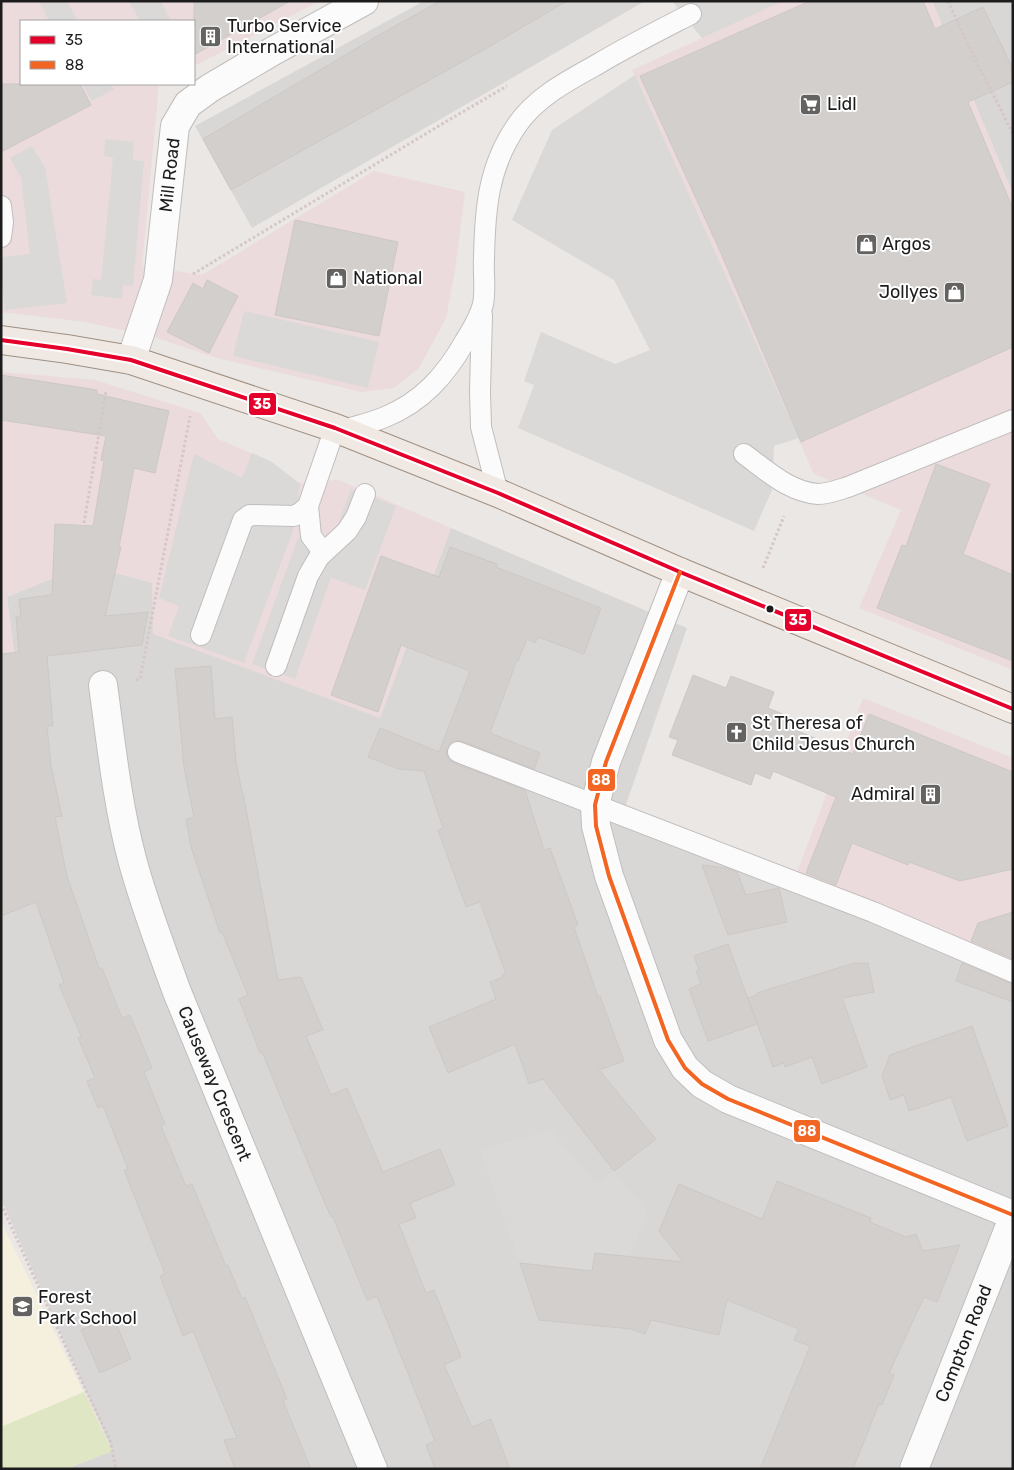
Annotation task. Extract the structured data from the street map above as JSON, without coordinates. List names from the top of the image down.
{
  "streets": {
    "street": ["Mill Road", "Causeway Crescent", "Compton Road"]
  },
  "places": {
    "building": ["Turbo Service International", "Admiral"],
    "supermarket": ["Lidl"],
    "shop": ["Argos", "National", "Jollyes"],
    "church": ["St Theresa of Child Jesus Church"],
    "school or university": ["Forest Park School"]
  },
  "lines": ["transit line 35", "transit line 88"],
  "legend": ["35", "88"]
}
